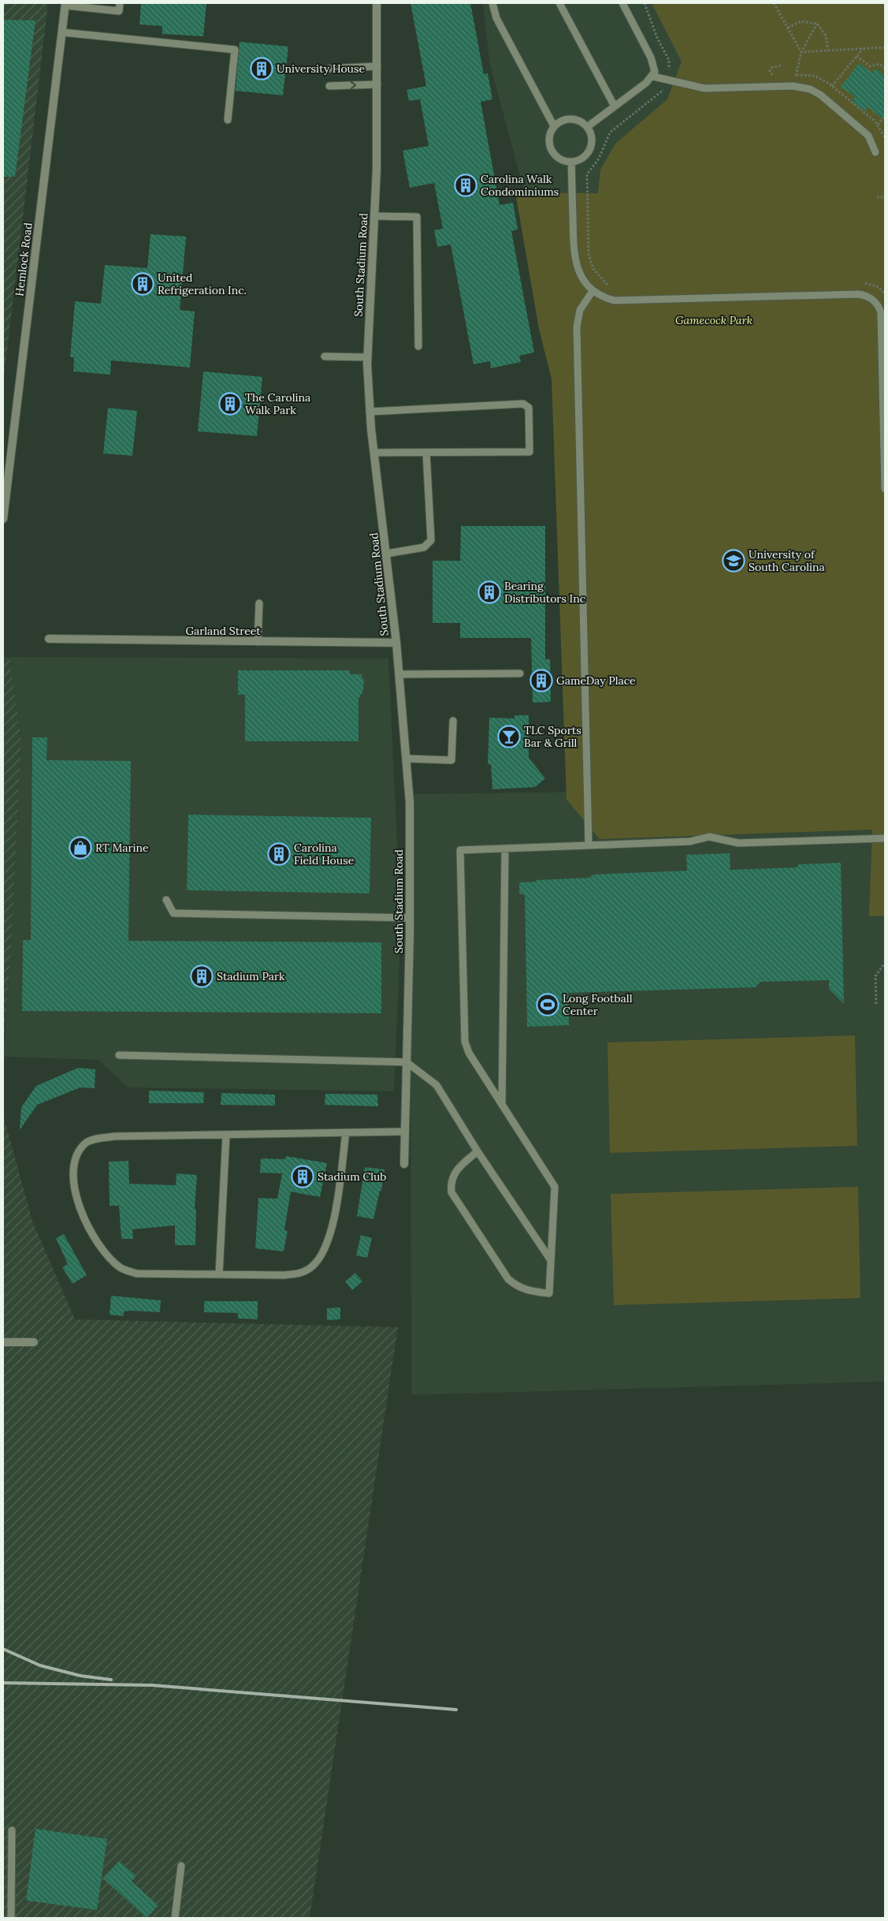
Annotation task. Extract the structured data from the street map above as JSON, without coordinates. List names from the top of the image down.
{
  "streets": {
    "street": ["Hemlock Road", "South Stadium Road", "Garland Street"]
  },
  "crossings": [
    ["South Stadium Road", "Garland Street"]
  ],
  "parks": ["Gamecock Park"],
  "places": {
    "building": [
      "University House",
      "Carolina Walk Condominiums",
      "United Refrigeration Inc.",
      "The Carolina Walk Park",
      "Bearing Distributors Inc",
      "GameDay Place",
      "Carolina Field House",
      "Stadium Park",
      "Stadium Club"
    ],
    "school or university": ["University of South Carolina"],
    "bar": ["TLC Sports Bar & Grill"],
    "shop": ["RT Marine"],
    "sports": ["Long Football Center"]
  }
}
